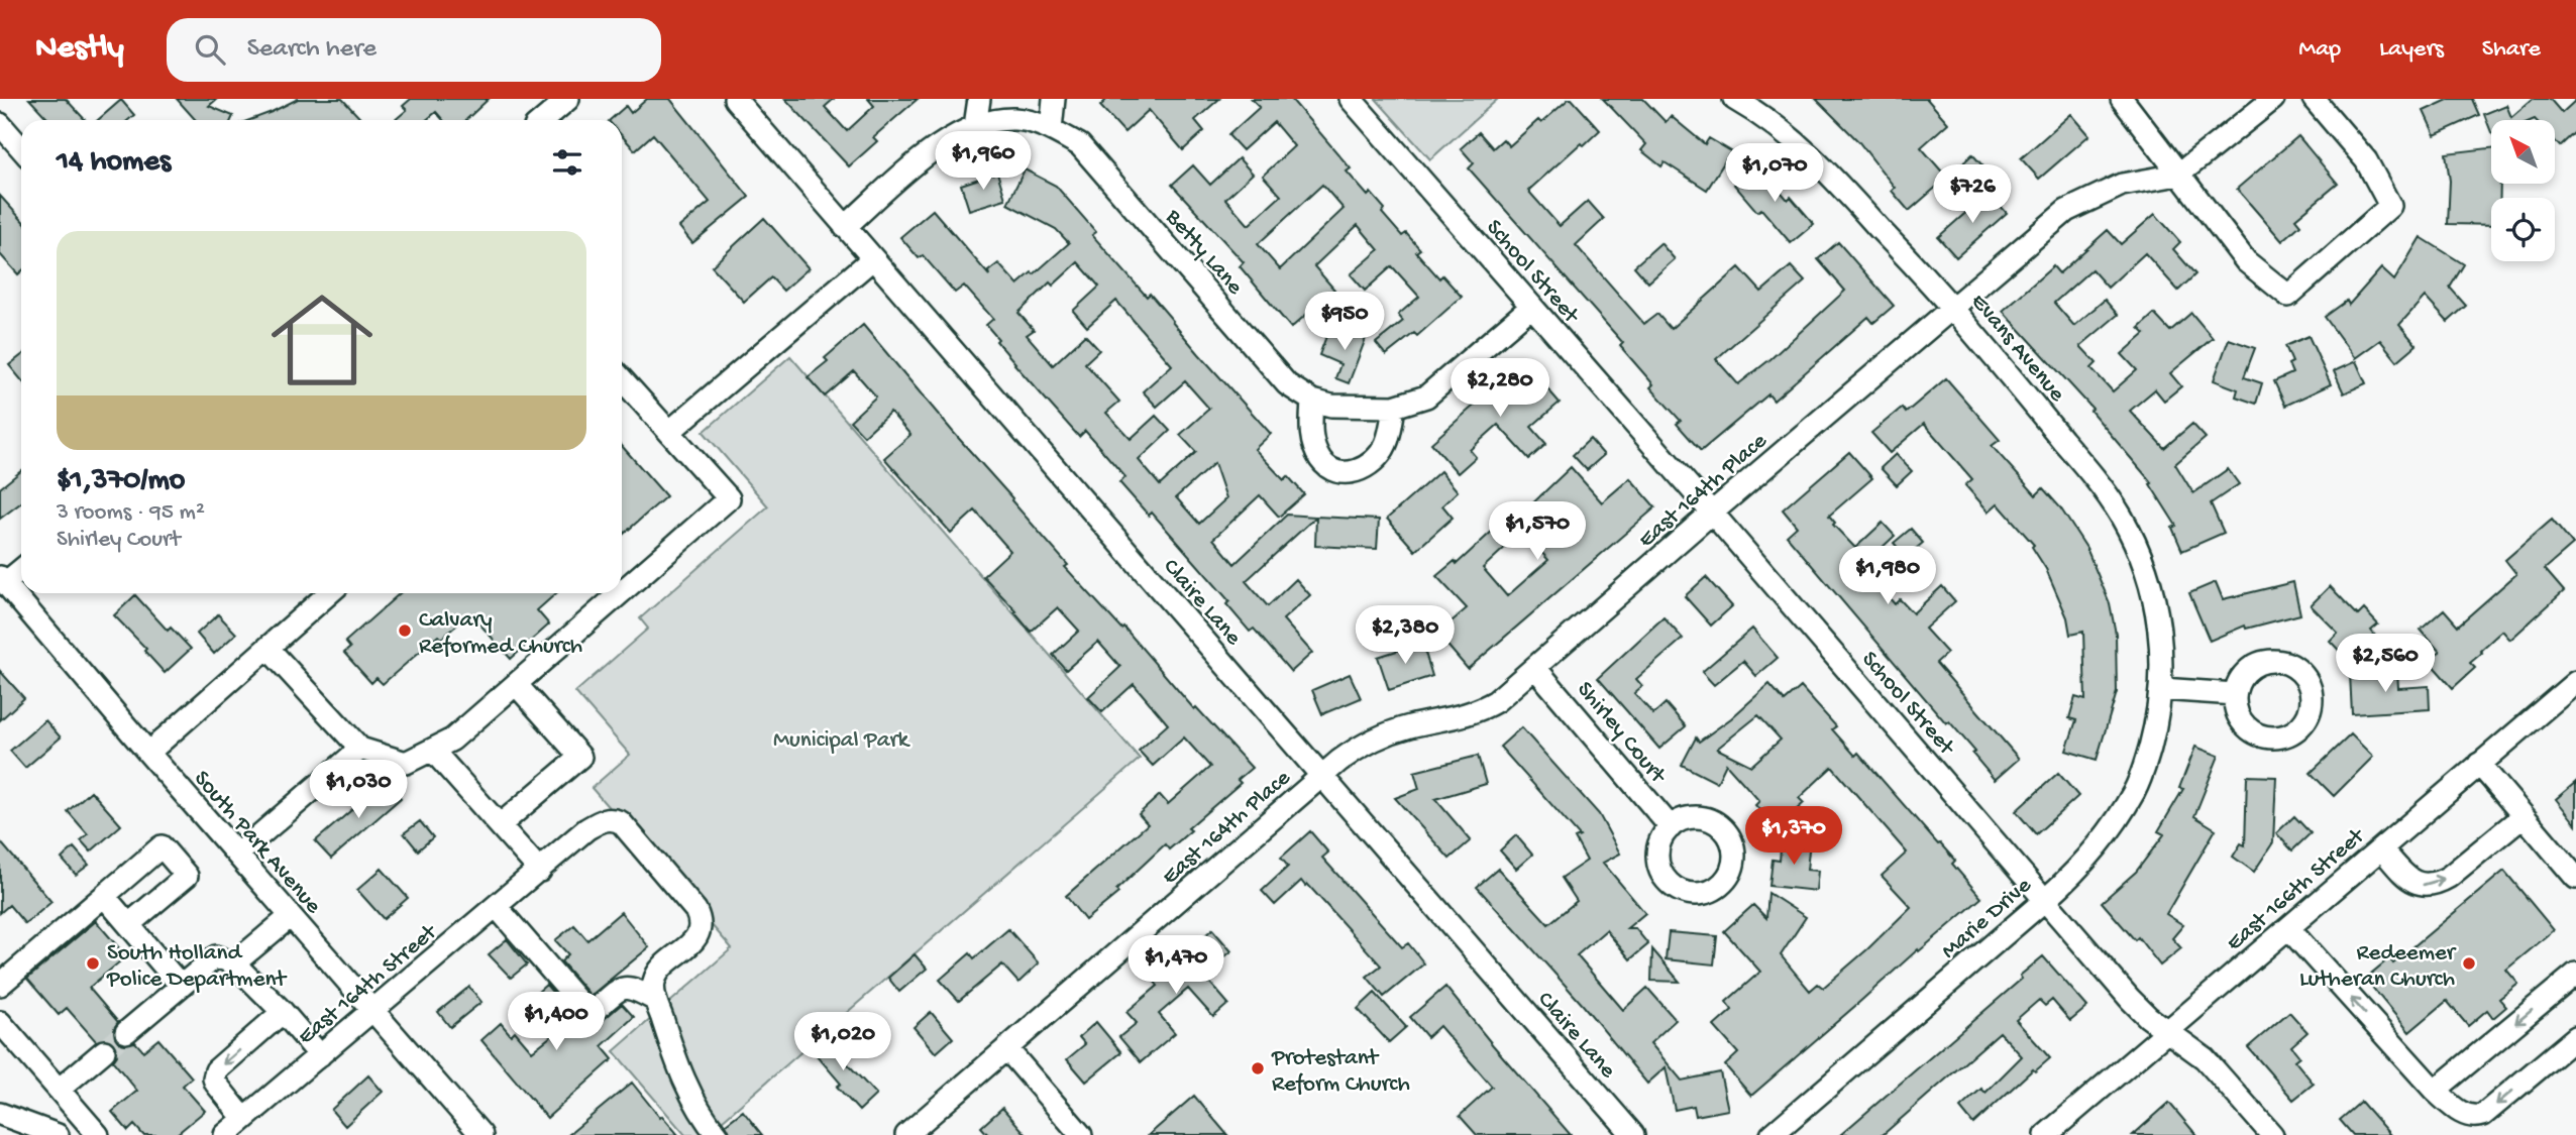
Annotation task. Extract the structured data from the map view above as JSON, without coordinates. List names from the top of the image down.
{
  "streets": {
    "street": [
      "Betty Lane",
      "School Street",
      "Evans Avenue",
      "East 164th Place",
      "Claire Lane",
      "Shirley Court",
      "South Park Avenue",
      "East 166th Street",
      "Marie Drive",
      "East 164th Street"
    ]
  },
  "crossings": [
    ["Betty Lane", "School Street"],
    ["Betty Lane", "Claire Lane"],
    ["School Street", "East 164th Place"],
    ["School Street", "East 166th Street"],
    ["School Street", "Marie Drive"],
    ["Evans Avenue", "East 164th Place"],
    ["Evans Avenue", "Marie Drive"],
    ["East 164th Place", "Claire Lane"],
    ["East 164th Place", "Shirley Court"],
    ["South Park Avenue", "East 164th Street"]
  ],
  "parks": ["Municipal Park"],
  "places": [
    "Calvary Reformed Church",
    "South Holland Police Department",
    "Redeemer Lutheran Church",
    "Protestant Reform Church"
  ],
  "north": "top left",
  "page": {
    "header": "Nestly",
    "search": "Search here",
    "nav": ["Map", "Layers", "Share"],
    "heading": "14 homes",
    "price": [
      "$1,960",
      "$1,070",
      "$726",
      "$950",
      "$2,280",
      "$1,570",
      "$1,980",
      "$2,380",
      "$2,560",
      "$1,030",
      "$1,370",
      "$1,470",
      "$1,400",
      "$1,020"
    ],
    "list": [
      {
        "name": "$1,370/mo",
        "note": "3 rooms · 95 m² · Shirley Court"
      }
    ]
  }
}
